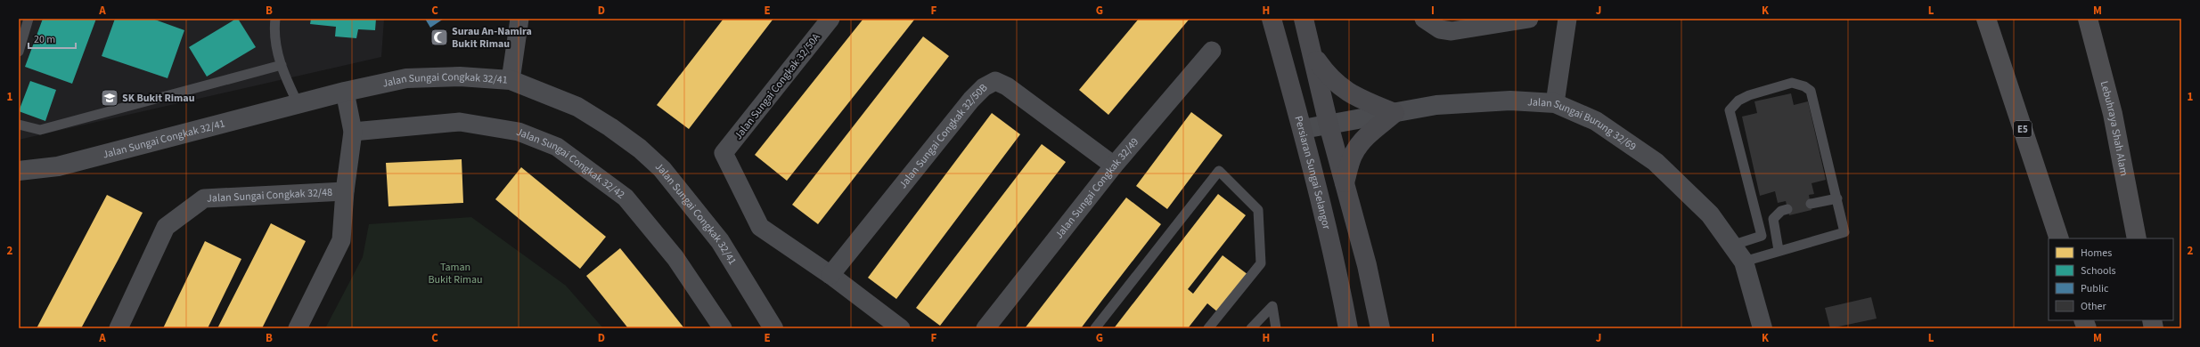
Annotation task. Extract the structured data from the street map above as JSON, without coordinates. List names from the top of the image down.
{
  "streets": {
    "highway": ["E5", "Lebuhraya Shah Alam"],
    "main road": ["Persiaran Sungai Selangor"],
    "street": [
      "Jalan Sungai Congkak 32/41",
      "Jalan Sungai Congkak 32/50A",
      "Jalan Sungai Burung 32/69",
      "Jalan Sungai Congkak 32/50B",
      "Jalan Sungai Congkak 32/42",
      "Jalan Sungai Congkak 32/49",
      "Jalan Sungai Congkak 32/48"
    ]
  },
  "crossings": [
    ["Jalan Sungai Congkak 32/50A", "Jalan Sungai Congkak 32/50B"],
    ["Jalan Sungai Burung 32/69", "Persiaran Sungai Selangor"],
    ["Jalan Sungai Congkak 32/50B", "Jalan Sungai Congkak 32/49"]
  ],
  "parks": ["Taman Bukit Rimau"],
  "places": {
    "mosque": ["Surau An-Namira Bukit Rimau"],
    "school or university": ["SK Bukit Rimau"]
  },
  "legend": [
    "Homes",
    "Schools",
    "Public",
    "Other"
  ],
  "scale_bar": "20 m",
  "grid": {
    "columns": [
      "A",
      "B",
      "C",
      "D",
      "E",
      "F",
      "G",
      "H",
      "I",
      "J",
      "K",
      "L",
      "M"
    ],
    "rows": ["1", "2"]
  }
}
